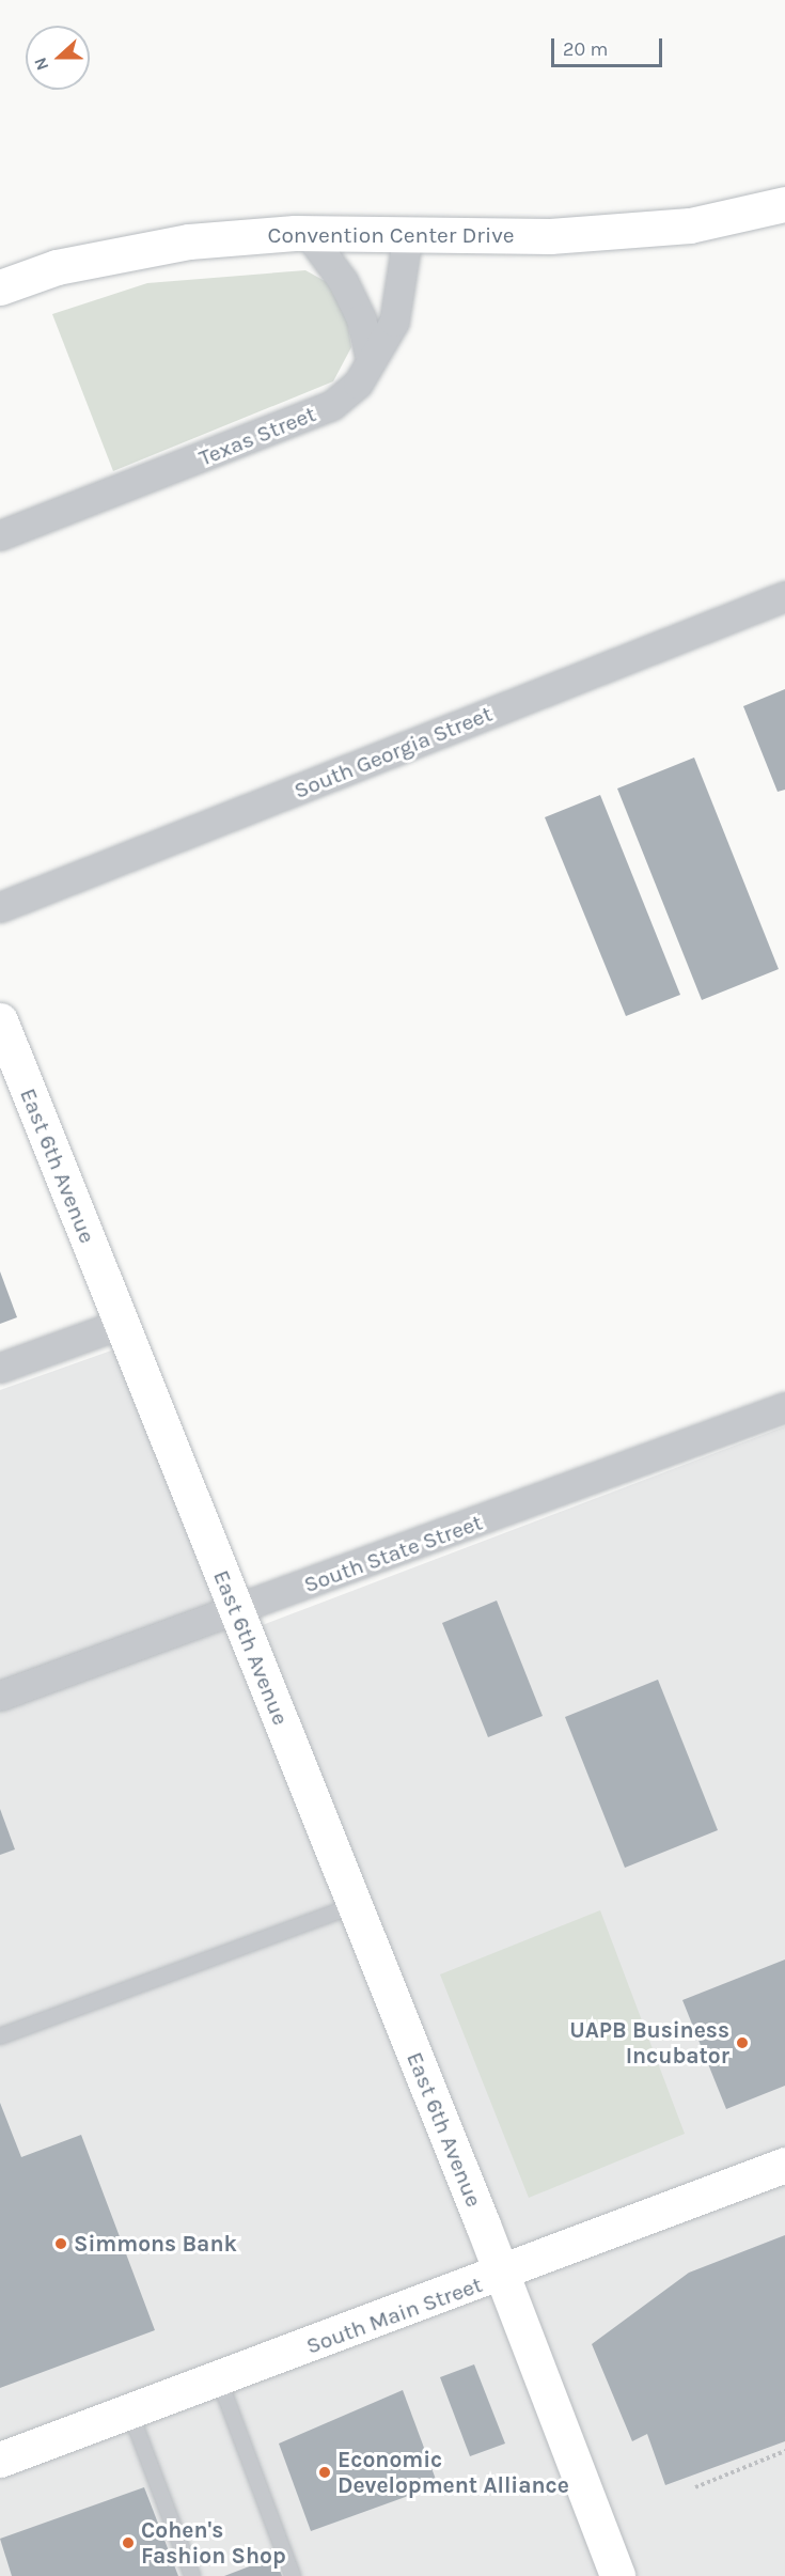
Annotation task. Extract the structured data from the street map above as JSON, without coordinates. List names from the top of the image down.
{
  "streets": {
    "main road": ["Convention Center Drive", "East 6th Avenue", "South Main Street"],
    "street": ["Texas Street", "South Georgia Street", "South State Street"]
  },
  "crossings": [
    ["Convention Center Drive", "Texas Street"],
    ["East 6th Avenue", "South State Street"],
    ["East 6th Avenue", "South Main Street"]
  ],
  "places": [
    "UAPB Business Incubator",
    "Simmons Bank",
    "Economic Development Alliance",
    "Cohen's Fashion Shop"
  ],
  "scale_bar": "20 m",
  "north": "left"
}
